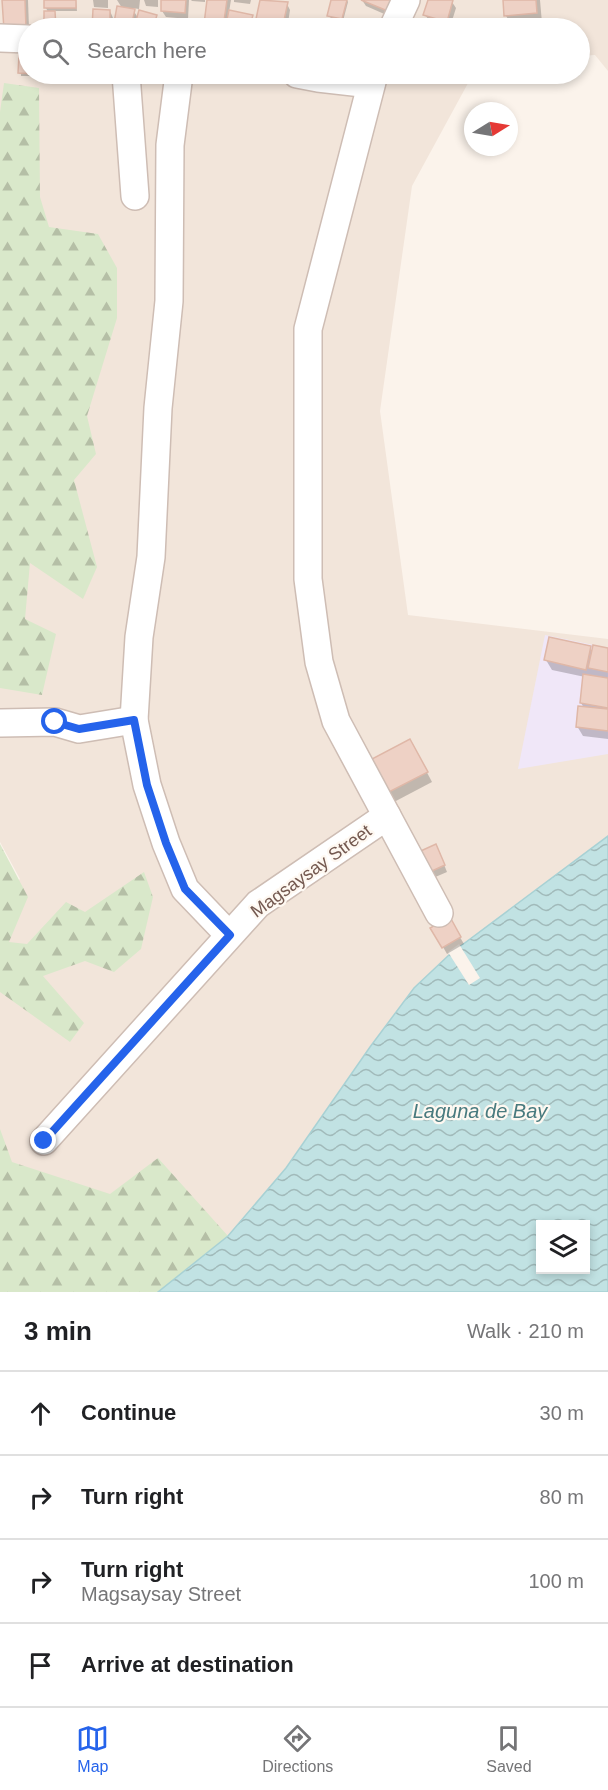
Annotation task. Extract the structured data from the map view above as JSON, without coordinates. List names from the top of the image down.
{
  "streets": {
    "street": ["Magsaysay Street"]
  },
  "water": ["Laguna de Bay"],
  "north": "right",
  "page": {
    "search": "Search here",
    "heading": ["3 min", "Walk · 210 m"],
    "list": [
      ["Continue", "30 m"],
      ["Turn right", "80 m"],
      ["Turn right", "Magsaysay Street", "100 m"],
      "Arrive at destination"
    ],
    "nav": ["Map", "Directions", "Saved"]
  }
}
